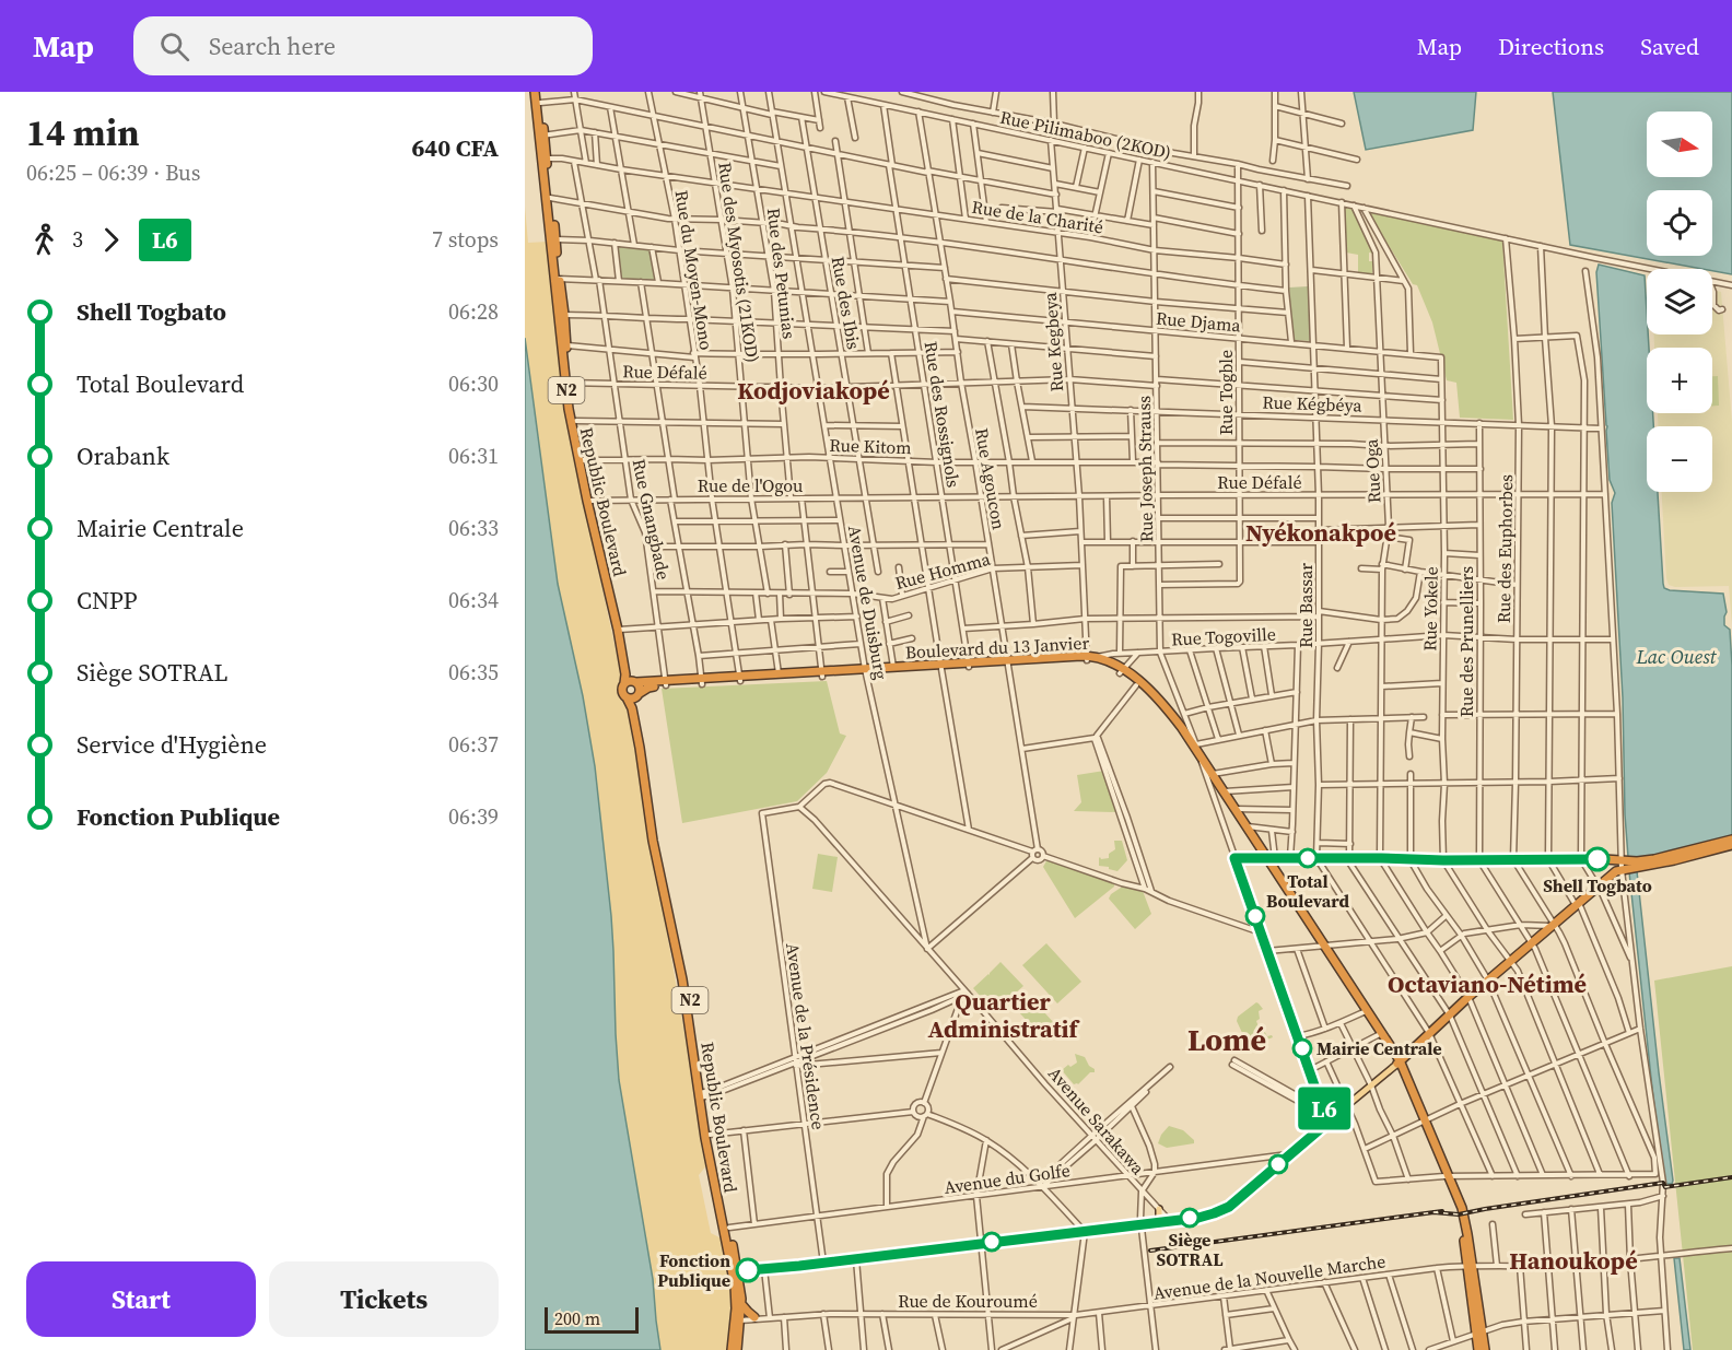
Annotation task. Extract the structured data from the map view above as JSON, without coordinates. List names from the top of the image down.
{
  "streets": {
    "highway": ["N2", "Republic Boulevard", "Boulevard du 13 Janvier"],
    "street": [
      "Rue Pilimaboo (2KOD)",
      "Rue de la Charité",
      "Rue des Myosotis (21KOD)",
      "Rue du Moyen-Mono",
      "Rue des Petunias",
      "Rue des Ibis",
      "Rue Djama",
      "Rue Kegbeya",
      "Rue Défalé",
      "Rue Togble",
      "Rue Kégbéya",
      "Rue des Rossignols",
      "Rue Kitom",
      "Rue Joseph Strauss",
      "Rue Oga",
      "Rue Agoucon",
      "Rue de l'Ogou",
      "Rue Gnangbade",
      "Rue des Euphorbes",
      "Rue Homma",
      "Avenue de Duisburg",
      "Rue Bassar",
      "Rue Yokele",
      "Rue Togoville",
      "Rue des Prunelliers",
      "Avenue de la Présidence",
      "Avenue Sarakawa",
      "Avenue du Golfe",
      "Avenue de la Nouvelle Marche",
      "Rue de Kouroumé"
    ]
  },
  "crossings": [
    ["Rue Pilimaboo (2KOD)", "Rue Kegbeya"],
    ["Rue Pilimaboo (2KOD)", "Rue Togble"],
    ["Rue Pilimaboo (2KOD)", "Rue des Rossignols"],
    ["Rue Pilimaboo (2KOD)", "Rue Joseph Strauss"],
    ["Rue Pilimaboo (2KOD)", "Rue Oga"],
    ["Rue Pilimaboo (2KOD)", "Rue Agoucon"],
    ["Rue Pilimaboo (2KOD)", "Rue des Euphorbes"],
    ["Rue Pilimaboo (2KOD)", "Rue Bassar"],
    ["Rue de la Charité", "Rue des Myosotis (21KOD)"],
    ["Rue de la Charité", "Rue du Moyen-Mono"],
    ["Rue de la Charité", "Rue des Petunias"],
    ["Rue de la Charité", "Rue des Ibis"],
    ["Rue de la Charité", "Rue Kegbeya"],
    ["Rue de la Charité", "Rue Togble"],
    ["Rue de la Charité", "Rue des Rossignols"],
    ["Rue de la Charité", "Rue Joseph Strauss"],
    ["Rue de la Charité", "Rue Agoucon"],
    ["Rue de la Charité", "Republic Boulevard"],
    ["Rue de la Charité", "Rue Gnangbade"],
    ["Rue de la Charité", "Avenue de Duisburg"],
    ["Rue des Myosotis (21KOD)", "Rue Défalé"],
    ["Rue des Myosotis (21KOD)", "Rue Kitom"],
    ["Rue des Myosotis (21KOD)", "Rue de l'Ogou"],
    ["Rue des Myosotis (21KOD)", "Rue Homma"],
    ["Rue du Moyen-Mono", "Rue Défalé"],
    ["Rue du Moyen-Mono", "Rue Kitom"],
    ["Rue du Moyen-Mono", "Rue de l'Ogou"],
    ["Rue du Moyen-Mono", "Rue Homma"],
    ["Rue du Moyen-Mono", "Boulevard du 13 Janvier"],
    ["Rue des Petunias", "Rue Défalé"],
    ["Rue des Petunias", "Rue Kitom"],
    ["Rue des Petunias", "Rue de l'Ogou"],
    ["Rue des Ibis", "Rue Défalé"],
    ["Rue des Ibis", "Rue Kitom"],
    ["Rue des Ibis", "Rue de l'Ogou"],
    ["Rue Djama", "Rue Kegbeya"],
    ["Rue Djama", "Rue Togble"],
    ["Rue Djama", "Rue Joseph Strauss"],
    ["Rue Djama", "Rue Oga"],
    ["Rue Djama", "Rue Agoucon"],
    ["Rue Djama", "Rue Bassar"],
    ["Rue Djama", "Rue Yokele"],
    ["Rue Kegbeya", "Rue Défalé"],
    ["Rue Kegbeya", "Rue Kégbéya"],
    ["Rue Kegbeya", "Rue Kitom"],
    ["Rue Kegbeya", "Rue Homma"],
    ["Rue Kegbeya", "Boulevard du 13 Janvier"],
    ["Rue Défalé", "Rue Togble"],
    ["Rue Défalé", "Rue des Rossignols"],
    ["Rue Défalé", "Rue Joseph Strauss"],
    ["Rue Défalé", "Rue Oga"],
    ["Rue Défalé", "Rue Agoucon"],
    ["Rue Défalé", "Rue de l'Ogou"],
    ["Rue Défalé", "Republic Boulevard"],
    ["Rue Défalé", "Rue Gnangbade"],
    ["Rue Défalé", "Rue des Euphorbes"],
    ["Rue Défalé", "Avenue de Duisburg"],
    ["Rue Défalé", "Rue Bassar"],
    ["Rue Défalé", "Rue Yokele"],
    ["Rue Défalé", "Rue des Prunelliers"],
    ["Rue Togble", "Rue Kégbéya"],
    ["Rue Togble", "Rue Kitom"],
    ["Rue Togble", "Rue Joseph Strauss"],
    ["Rue Kégbéya", "Rue Joseph Strauss"],
    ["Rue Kégbéya", "Rue Oga"],
    ["Rue Kégbéya", "Rue des Euphorbes"],
    ["Rue Kégbéya", "Rue Bassar"],
    ["Rue Kégbéya", "Rue Yokele"],
    ["Rue Kégbéya", "Rue des Prunelliers"],
    ["Rue des Rossignols", "Rue Kitom"],
    ["Rue des Rossignols", "Rue Homma"],
    ["Rue des Rossignols", "Boulevard du 13 Janvier"],
    ["Rue Kitom", "Rue Joseph Strauss"],
    ["Rue Kitom", "Rue Oga"],
    ["Rue Kitom", "Rue Agoucon"],
    ["Rue Kitom", "Republic Boulevard"],
    ["Rue Kitom", "Rue Gnangbade"],
    ["Rue Kitom", "Avenue de Duisburg"],
    ["Rue Kitom", "Rue Bassar"],
    ["Rue Kitom", "Rue Yokele"],
    ["Rue Kitom", "Rue des Prunelliers"],
    ["Rue Joseph Strauss", "Rue Togoville"],
    ["Rue Joseph Strauss", "Boulevard du 13 Janvier"],
    ["Rue Oga", "Rue Togoville"],
    ["Rue Agoucon", "Rue Homma"],
    ["Rue Agoucon", "Boulevard du 13 Janvier"],
    ["Rue de l'Ogou", "Republic Boulevard"],
    ["Rue de l'Ogou", "Rue Gnangbade"],
    ["Rue de l'Ogou", "Avenue de Duisburg"],
    ["Republic Boulevard", "Boulevard du 13 Janvier"],
    ["Republic Boulevard", "Avenue du Golfe"],
    ["Republic Boulevard", "Rue de Kouroumé"],
    ["Rue Gnangbade", "Rue Homma"],
    ["Rue Gnangbade", "Boulevard du 13 Janvier"],
    ["Rue des Euphorbes", "Rue Togoville"],
    ["Rue Homma", "Avenue de Duisburg"],
    ["Avenue de Duisburg", "Boulevard du 13 Janvier"],
    ["Avenue de Duisburg", "Avenue Sarakawa"],
    ["Rue Bassar", "Rue Togoville"],
    ["Rue Yokele", "Rue Togoville"],
    ["Rue Togoville", "Rue des Prunelliers"],
    ["Rue Togoville", "Boulevard du 13 Janvier"],
    ["Boulevard du 13 Janvier", "Avenue de la Nouvelle Marche"],
    ["Avenue de la Présidence", "Avenue Sarakawa"],
    ["Avenue de la Présidence", "Avenue du Golfe"],
    ["Avenue Sarakawa", "Avenue du Golfe"],
    ["Avenue de la Nouvelle Marche", "Rue de Kouroumé"]
  ],
  "districts": [
    "Kodjoviakopé",
    "Nyékonakpoé",
    "Octaviano-Nétimé",
    "Quartier Administratif",
    "Lomé",
    "Hanoukopé"
  ],
  "water": ["Lac Ouest"],
  "places": [
    "Total Boulevard",
    "Shell Togbato",
    "Mairie Centrale",
    "Siège SOTRAL",
    "Fonction Publique"
  ],
  "lines": ["bus line L6"],
  "scale_bar": "200 m",
  "north": "right",
  "page": {
    "header": "Map",
    "search": "Search here",
    "nav": ["Map", "Directions", "Saved"],
    "heading": ["14 min", "06:25 – 06:39 · Bus", "640 CFA"],
    "on_map": "L6",
    "map_buttons": ["+", "−"],
    "legs": ["3", "L6", "7 stops"],
    "list": [
      {
        "name": "Shell Togbato",
        "value": "06:28"
      },
      {
        "name": "Total Boulevard",
        "value": "06:30"
      },
      {
        "name": "Orabank",
        "value": "06:31"
      },
      {
        "name": "Mairie Centrale",
        "value": "06:33"
      },
      {
        "name": "CNPP",
        "value": "06:34"
      },
      {
        "name": "Siège SOTRAL",
        "value": "06:35"
      },
      {
        "name": "Service d'Hygiène",
        "value": "06:37"
      },
      {
        "name": "Fonction Publique",
        "value": "06:39"
      }
    ],
    "buttons": ["Start", "Tickets"],
    "scale": "200 m"
  }
}
